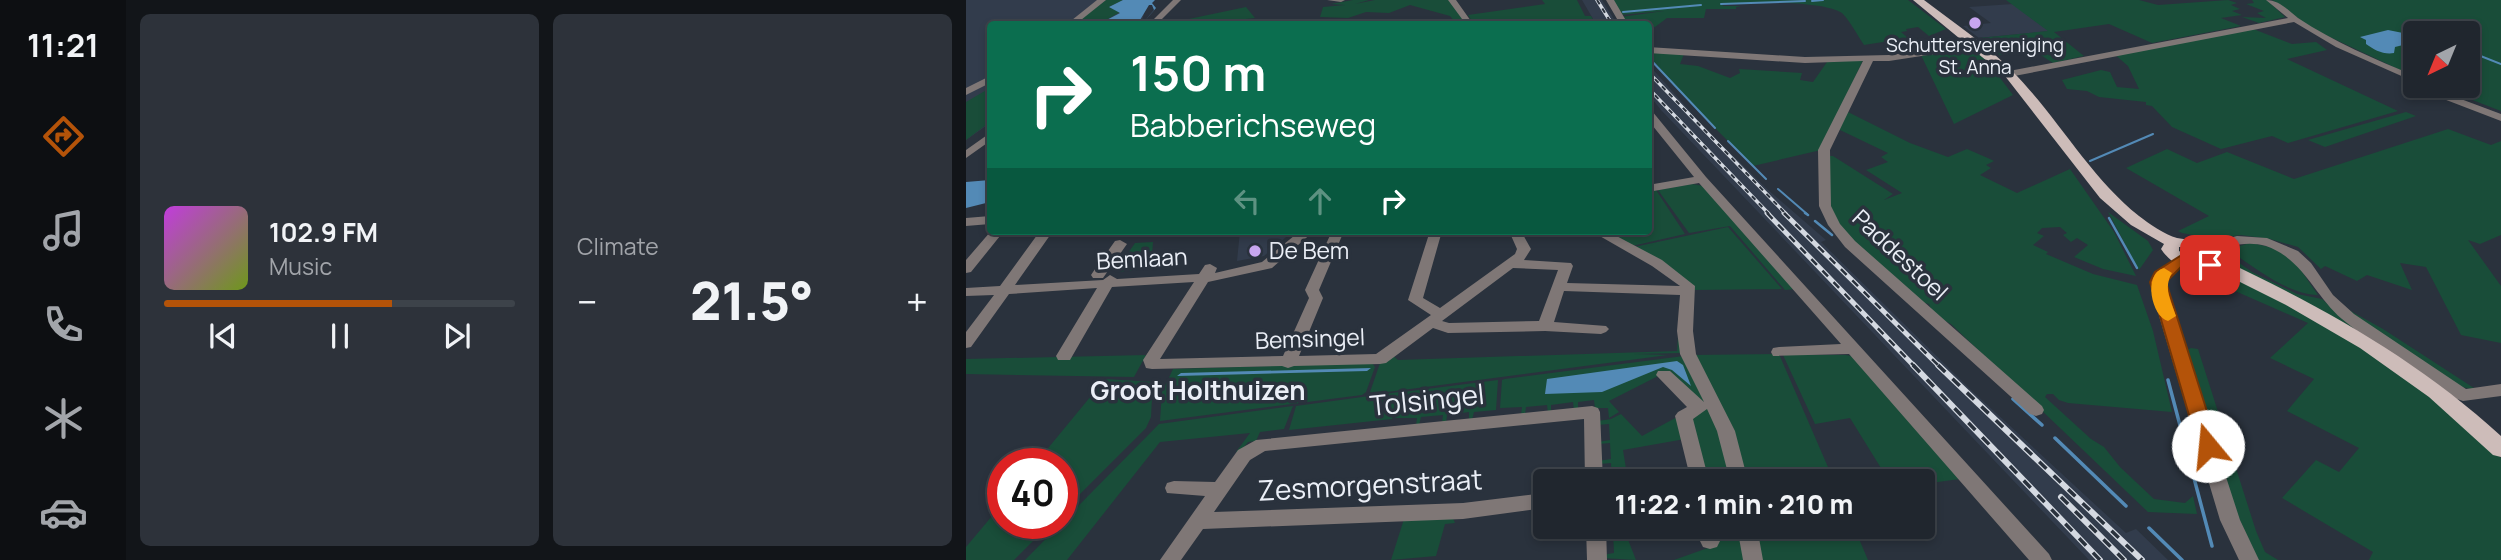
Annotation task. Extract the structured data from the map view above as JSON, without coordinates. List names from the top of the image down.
{
  "streets": {
    "street": [
      "Paddestoel",
      "Bemlaan",
      "Bemsingel",
      "Tolsingel",
      "Zesmorgenstraat"
    ]
  },
  "crossings": [
    ["Bemlaan", "Bemsingel"],
    ["Tolsingel", "Zesmorgenstraat"]
  ],
  "districts": ["Groot Holthuizen"],
  "places": ["Schuttersvereniging St. Anna", "De Bem"],
  "north": "bottom left",
  "page": {
    "tabs": "11:21",
    "tile": "Climate",
    "turn": ["150 m", "Babberichseweg"],
    "song": ["102.9 FM", "Music"],
    "heat": ["−", "21.5°", "+"],
    "limit": "40",
    "trip": "11:22 · 1 min · 210 m"
  }
}
